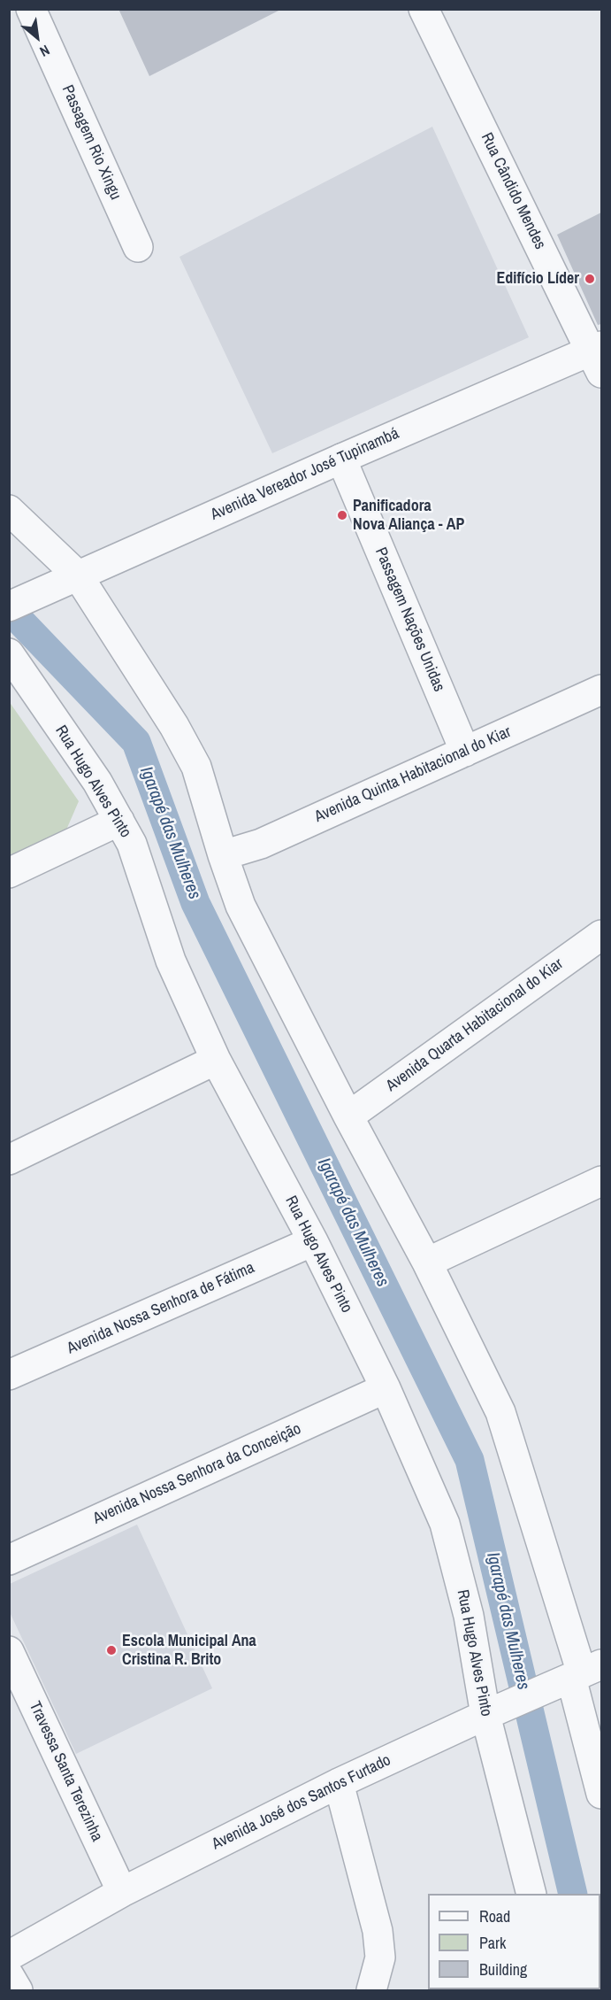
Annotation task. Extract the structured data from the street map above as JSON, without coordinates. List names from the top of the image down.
{
  "streets": {
    "street": [
      "Passagem Rio Xingu",
      "Rua Cândido Mendes",
      "Avenida Vereador José Tupinambá",
      "Passagem Nações Unidas",
      "Avenida Quinta Habitacional do Kiar",
      "Rua Hugo Alves Pinto",
      "Avenida Quarta Habitacional do Kiar",
      "Avenida Nossa Senhora de Fátima",
      "Avenida Nossa Senhora da Conceição",
      "Travessa Santa Terezinha",
      "Avenida José dos Santos Furtado"
    ]
  },
  "crossings": [
    ["Rua Cândido Mendes", "Avenida Vereador José Tupinambá"],
    ["Avenida Vereador José Tupinambá", "Passagem Nações Unidas"],
    ["Passagem Nações Unidas", "Avenida Quinta Habitacional do Kiar"],
    ["Rua Hugo Alves Pinto", "Avenida Nossa Senhora de Fátima"],
    ["Rua Hugo Alves Pinto", "Avenida Nossa Senhora da Conceição"],
    ["Rua Hugo Alves Pinto", "Avenida José dos Santos Furtado"],
    ["Travessa Santa Terezinha", "Avenida José dos Santos Furtado"]
  ],
  "water": ["Igarapé das Mulheres"],
  "places": ["Edifício Líder", "Panificadora Nova Aliança - AP", "Escola Municipal Ana Cristina R. Brito"],
  "legend": ["Road", "Park", "Building"],
  "north": "bottom right"
}
